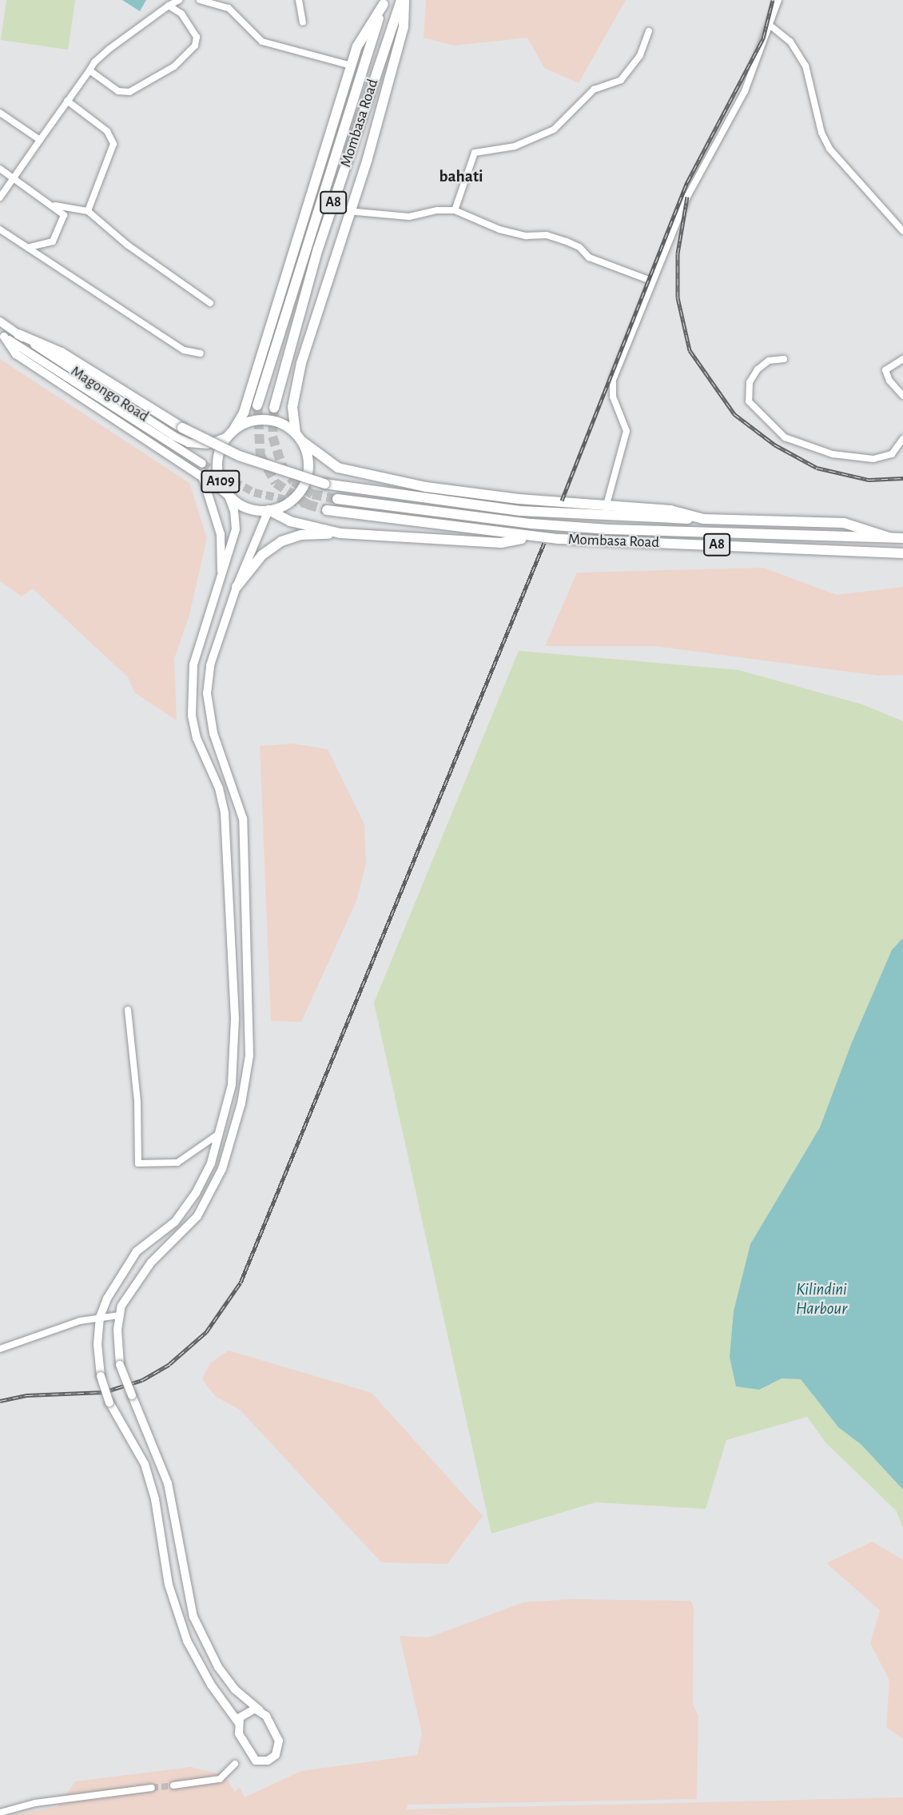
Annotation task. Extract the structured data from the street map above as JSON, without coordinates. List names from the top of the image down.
{
  "streets": {
    "highway": ["Mombasa Road", "A8", "A109"],
    "main road": ["Magongo Road"]
  },
  "crossings": [
    ["Magongo Road", "A109"]
  ],
  "districts": ["bahati"],
  "water": ["Kilindini Harbour"]
}
